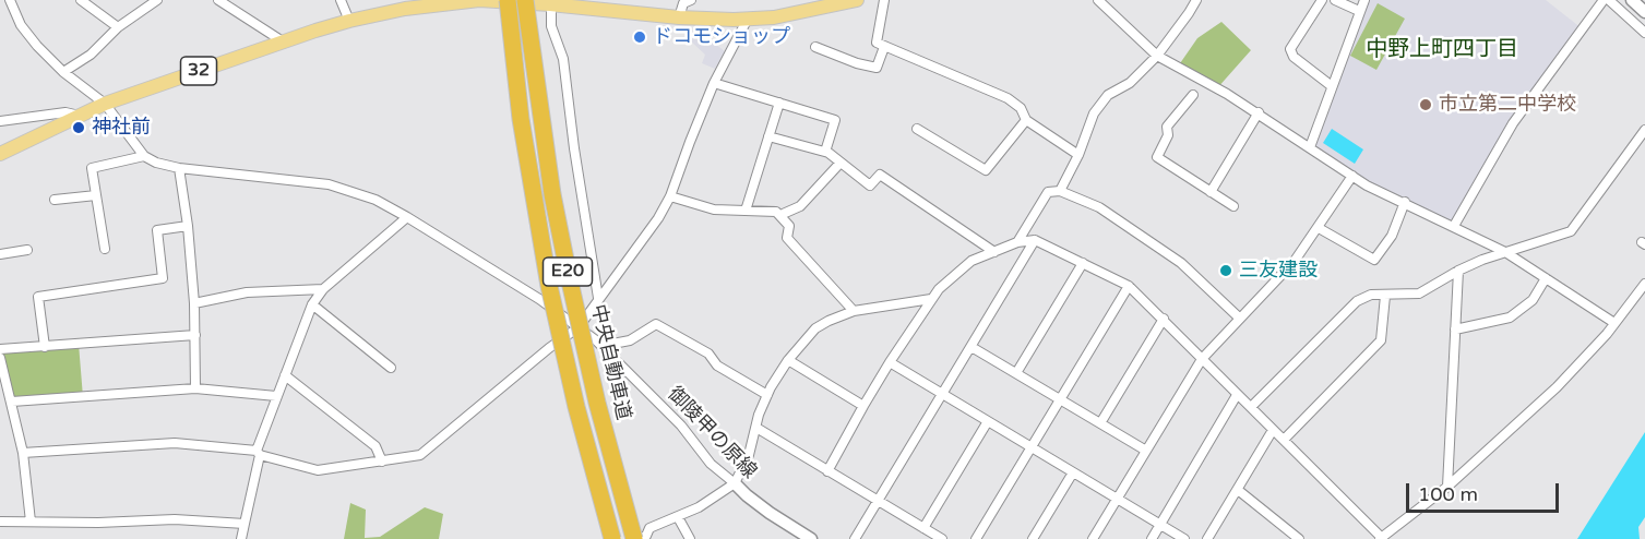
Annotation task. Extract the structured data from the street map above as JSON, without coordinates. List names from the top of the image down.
{
  "streets": {
    "highway": ["E20", "中央自動車道"],
    "main road": ["32"],
    "street": ["御陵甲の原線"]
  },
  "districts": ["中野上町四丁目"],
  "places": [
    "ドコモショップ",
    "市立第二中学校",
    "神社前",
    "三友建設"
  ],
  "scale_bar": "100 m"
}
